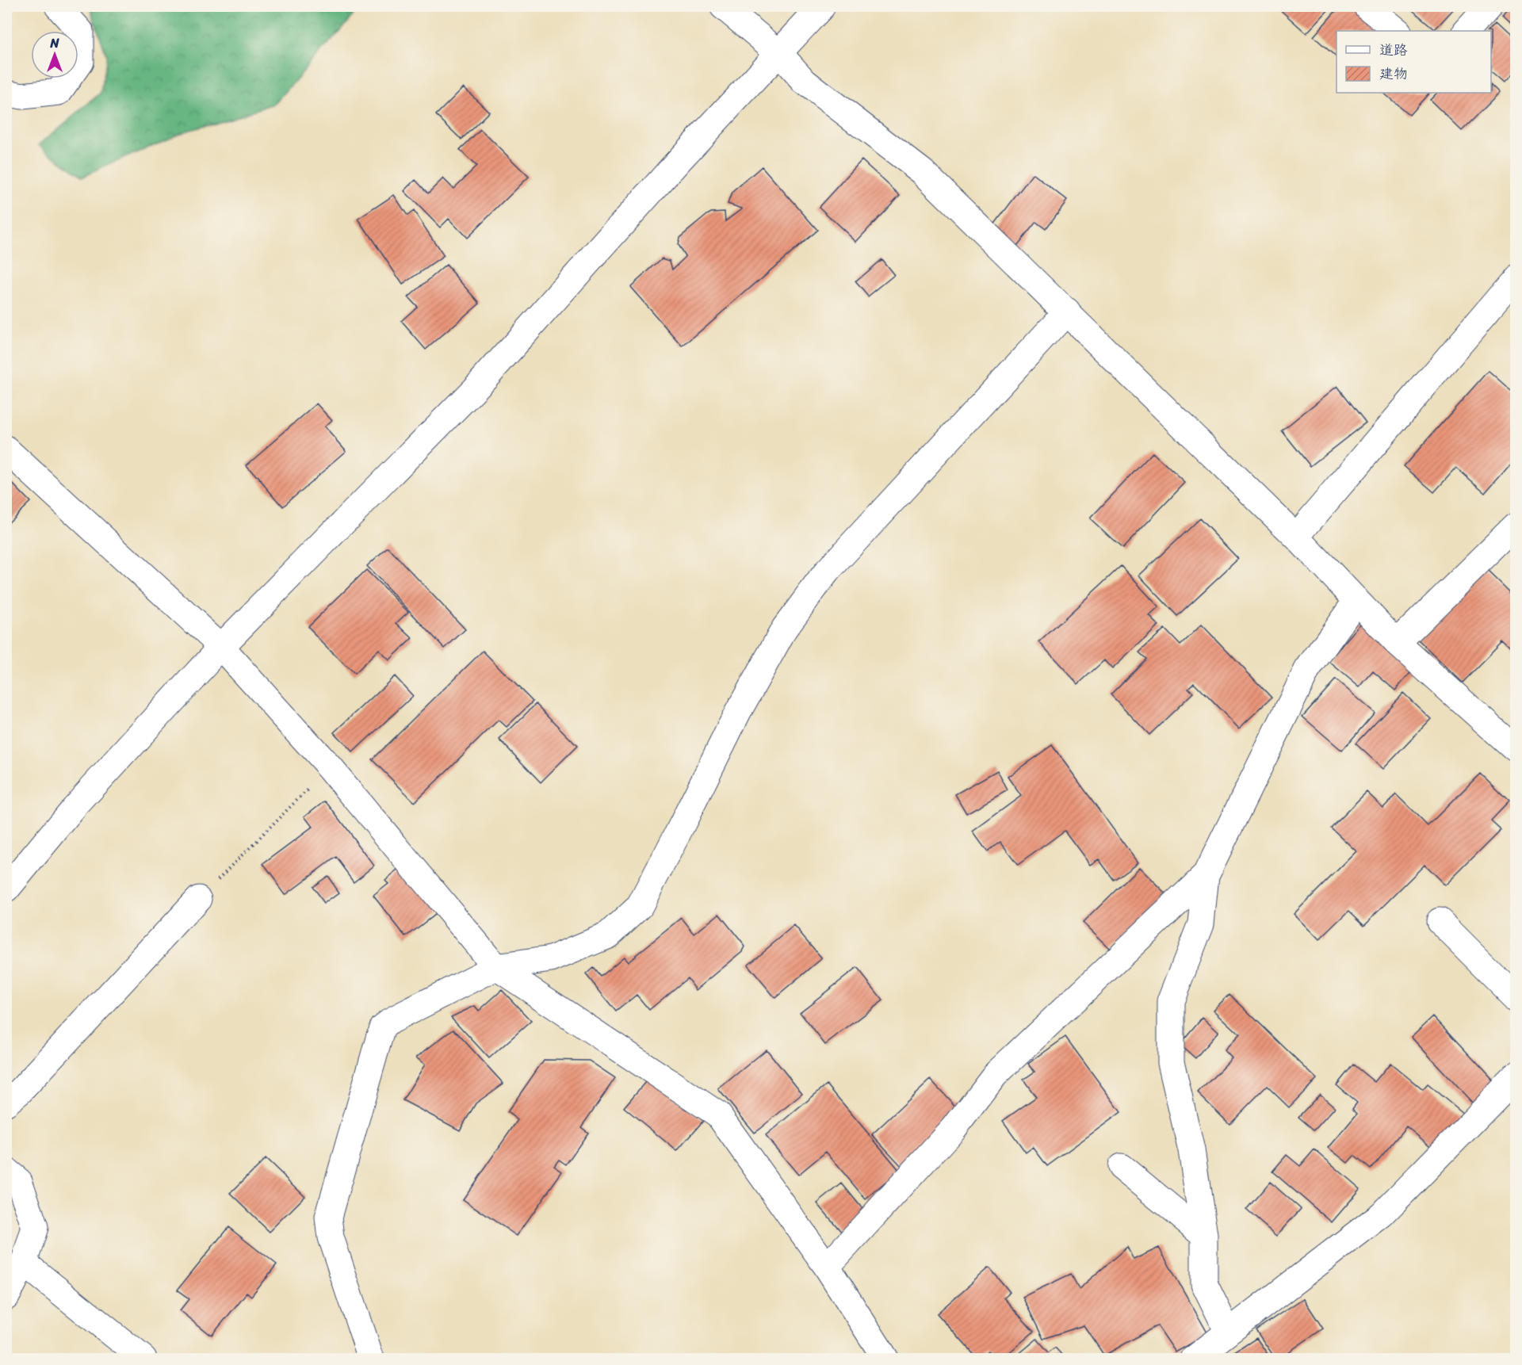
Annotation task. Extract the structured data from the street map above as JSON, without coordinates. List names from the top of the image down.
{
  "legend": ["道路", "建物"],
  "north": "top"
}
